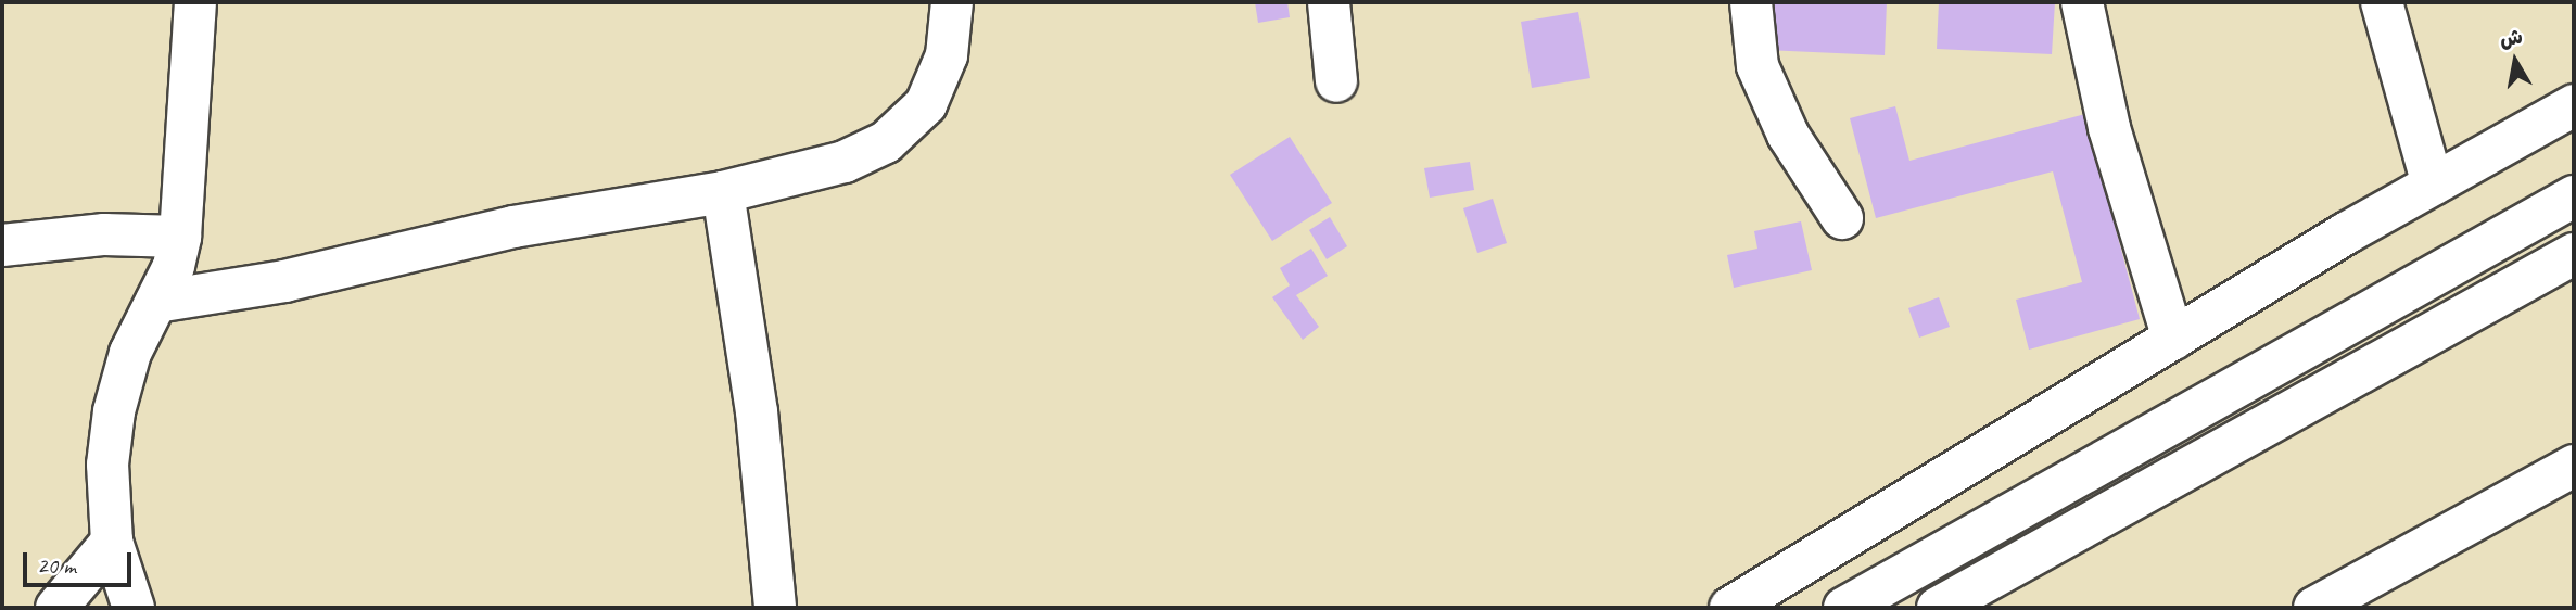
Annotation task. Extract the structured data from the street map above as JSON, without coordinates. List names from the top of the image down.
{
  "scale_bar": "20 m",
  "north": "top"
}
